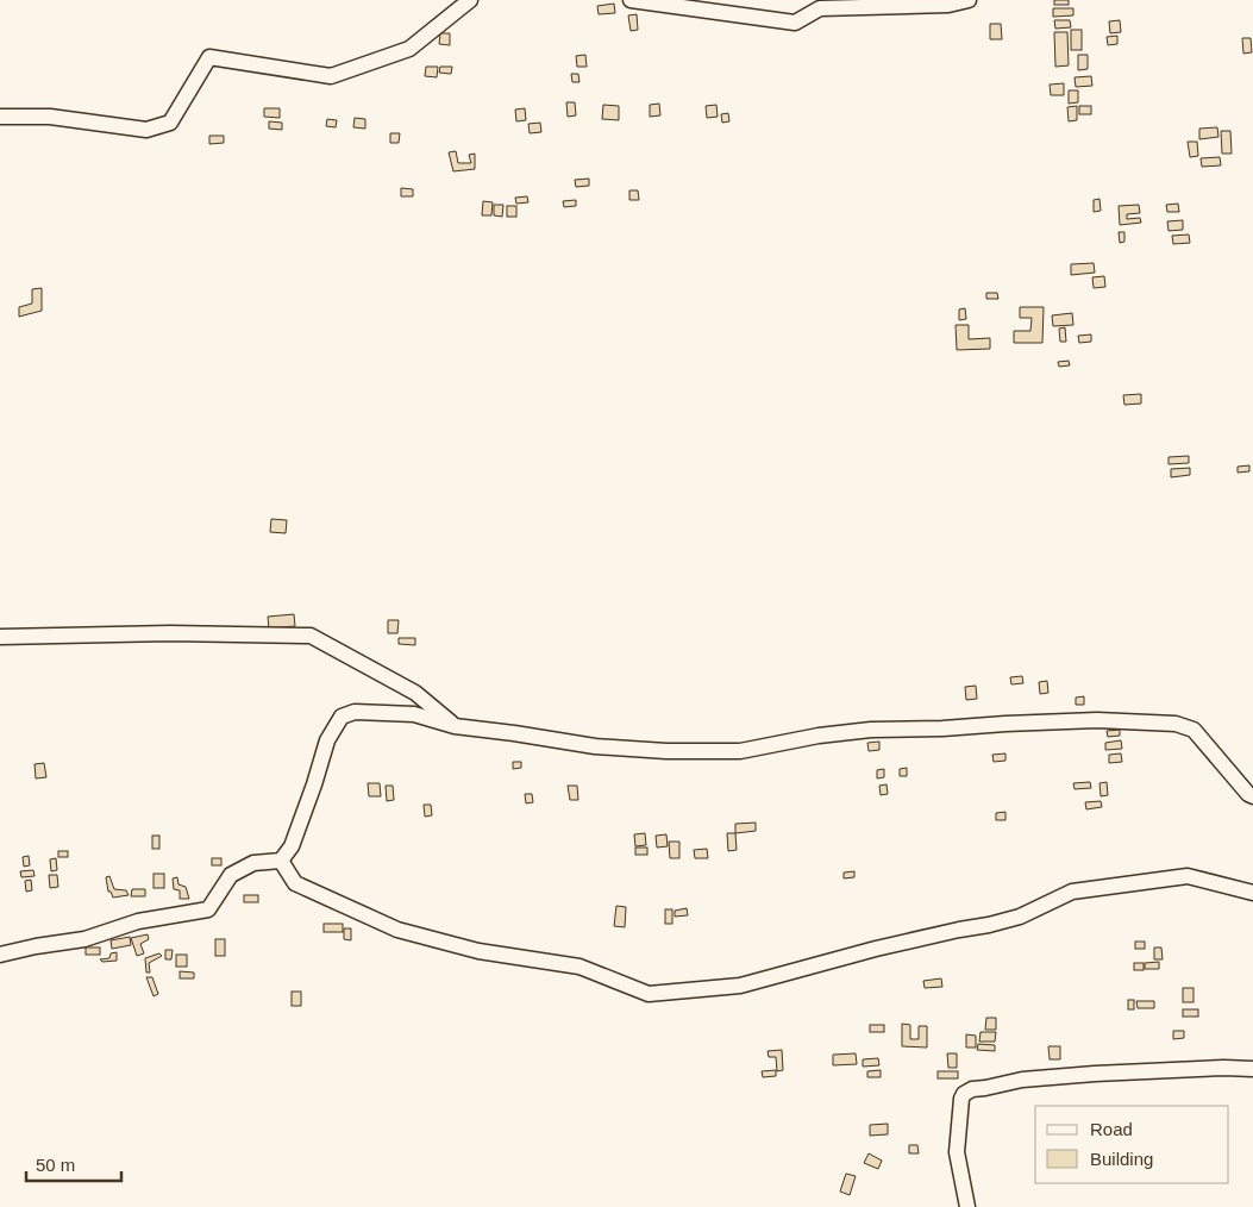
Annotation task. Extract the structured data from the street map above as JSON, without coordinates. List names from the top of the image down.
{
  "legend": ["Road", "Building"],
  "scale_bar": "50 m"
}
